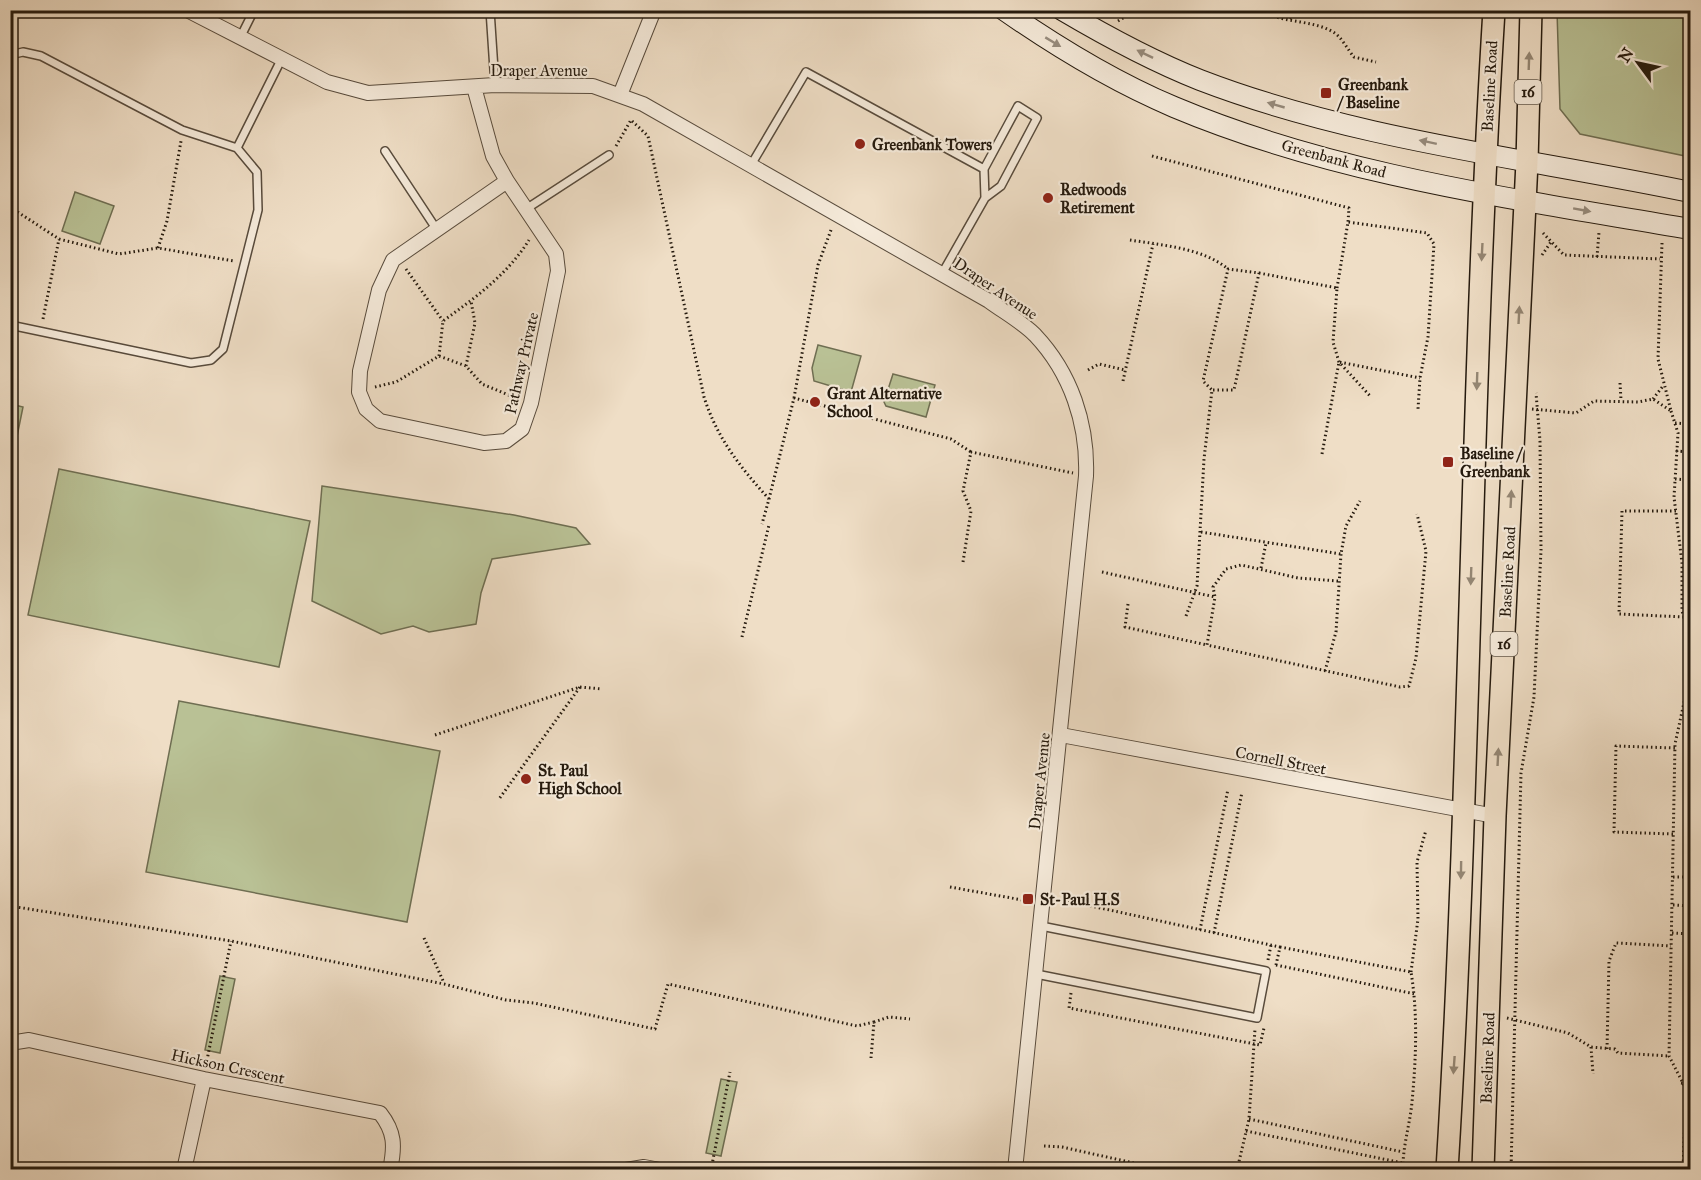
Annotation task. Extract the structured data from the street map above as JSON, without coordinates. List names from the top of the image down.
{
  "streets": {
    "main road": ["Baseline Road", "16", "Greenbank Road"],
    "street": [
      "Draper Avenue",
      "Pathway Private",
      "Cornell Street",
      "Hickson Crescent"
    ]
  },
  "crossings": [
    ["Draper Avenue", "Pathway Private"],
    ["Draper Avenue", "Cornell Street"],
    ["Baseline Road", "Greenbank Road"],
    ["Baseline Road", "Cornell Street"]
  ],
  "places": {
    "transit": ["Greenbank / Baseline", "Baseline / Greenbank", "St-Paul H.S"],
    "other": [
      "Greenbank Towers",
      "Redwoods Retirement",
      "Grant Alternative School",
      "St. Paul High School"
    ]
  },
  "north": "top left"
}
